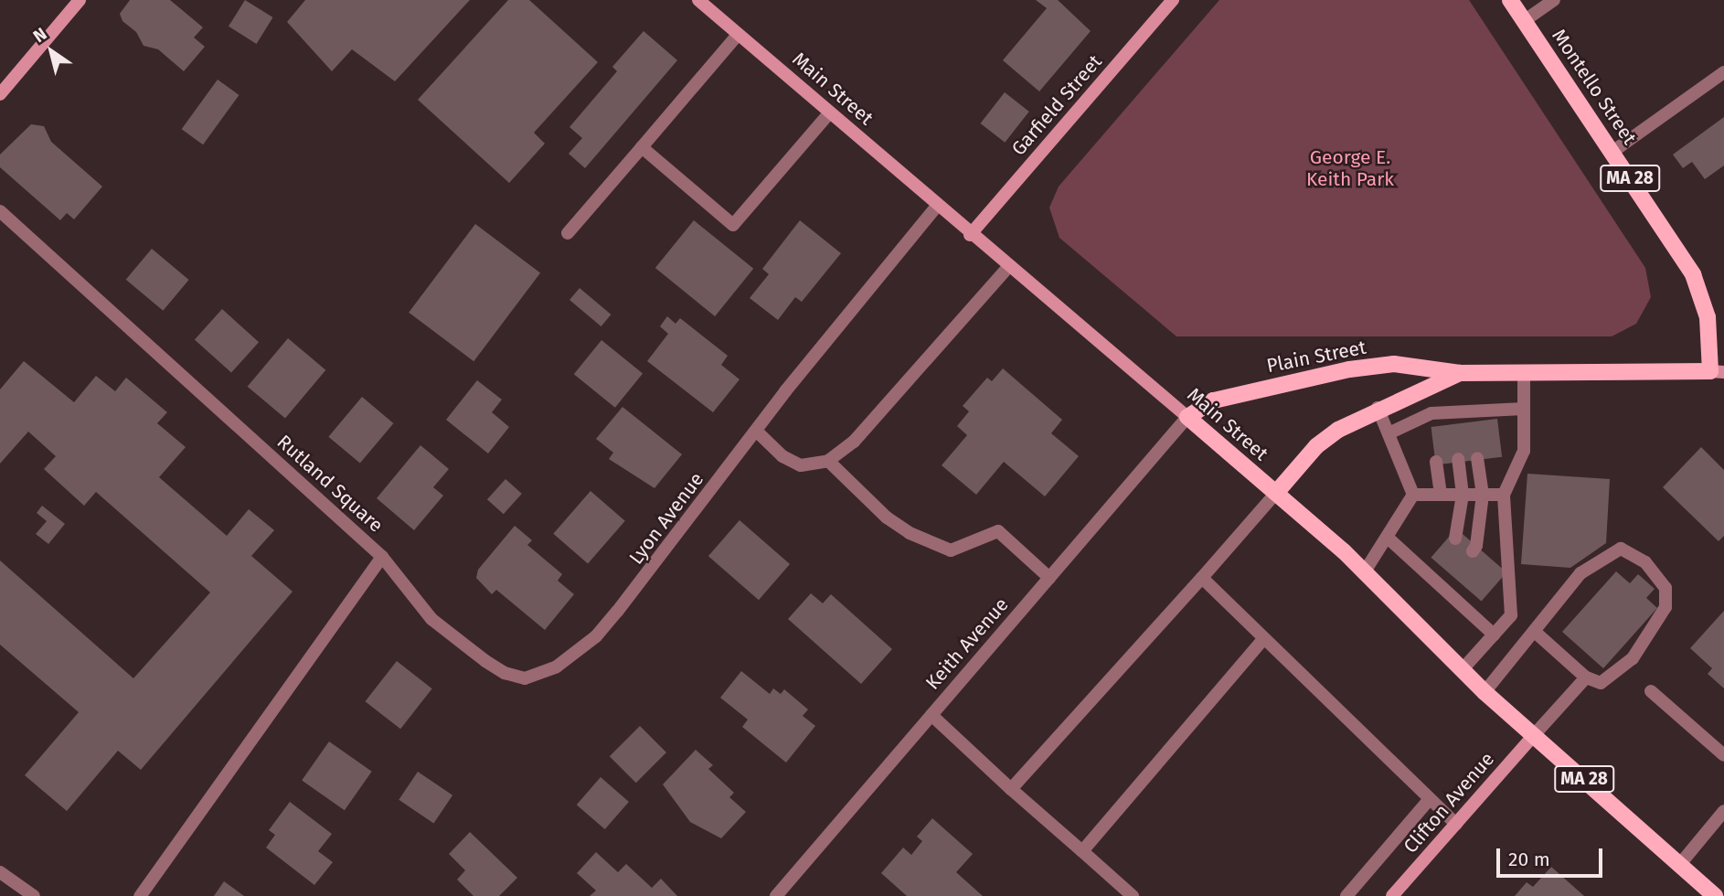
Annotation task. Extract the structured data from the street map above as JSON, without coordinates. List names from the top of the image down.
{
  "streets": {
    "main road": [
      "Montello Street",
      "Main Street",
      "Garfield Street",
      "MA 28",
      "Plain Street",
      "Clifton Avenue"
    ],
    "street": ["Rutland Square", "Lyon Avenue", "Keith Avenue"]
  },
  "crossings": [
    ["Montello Street", "Plain Street"],
    ["Main Street", "Garfield Street"],
    ["Main Street", "Plain Street"],
    ["Main Street", "Lyon Avenue"],
    ["Main Street", "Keith Avenue"],
    ["Main Street", "Clifton Avenue"],
    ["Plain Street", "Keith Avenue"],
    ["Rutland Square", "Lyon Avenue"]
  ],
  "parks": ["George E. Keith Park"],
  "scale_bar": "20 m",
  "north": "top left"
}
